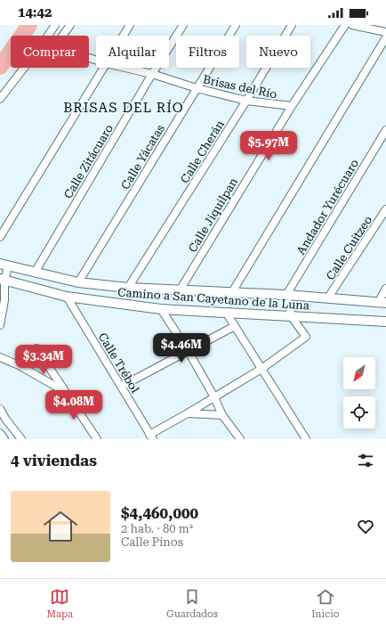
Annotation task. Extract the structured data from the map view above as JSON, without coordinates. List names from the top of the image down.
{
  "streets": {
    "street": [
      "Brisas del Río",
      "Calle Cherán",
      "Calle Yácatas",
      "Calle Zitácuaro",
      "Andador Yurécuaro",
      "Calle Jiquilpan",
      "Calle Cuitzeo",
      "Camino a San Cayetano de la Luna",
      "Calle Trébol"
    ]
  },
  "crossings": [
    ["Brisas del Río", "Calle Cherán"],
    ["Brisas del Río", "Calle Yácatas"],
    ["Brisas del Río", "Calle Zitácuaro"],
    ["Brisas del Río", "Calle Jiquilpan"],
    ["Calle Cherán", "Camino a San Cayetano de la Luna"],
    ["Calle Yácatas", "Camino a San Cayetano de la Luna"],
    ["Calle Zitácuaro", "Camino a San Cayetano de la Luna"],
    ["Andador Yurécuaro", "Camino a San Cayetano de la Luna"],
    ["Calle Jiquilpan", "Camino a San Cayetano de la Luna"],
    ["Calle Cuitzeo", "Camino a San Cayetano de la Luna"],
    ["Camino a San Cayetano de la Luna", "Calle Trébol"]
  ],
  "districts": ["BRISAS DEL RÍO"],
  "north": "bottom left",
  "page": {
    "status": "14:42",
    "chip": [
      "Comprar",
      "Alquilar",
      "Filtros",
      "Nuevo"
    ],
    "price": [
      "$5.97M",
      "$4.46M",
      "$3.34M",
      "$4.08M"
    ],
    "heading": "4 viviendas",
    "list": [
      {
        "name": "$4,460,000",
        "note": "2 hab. · 80 m² · Calle Pinos"
      }
    ],
    "tabs": ["Mapa", "Guardados", "Inicio"]
  }
}
